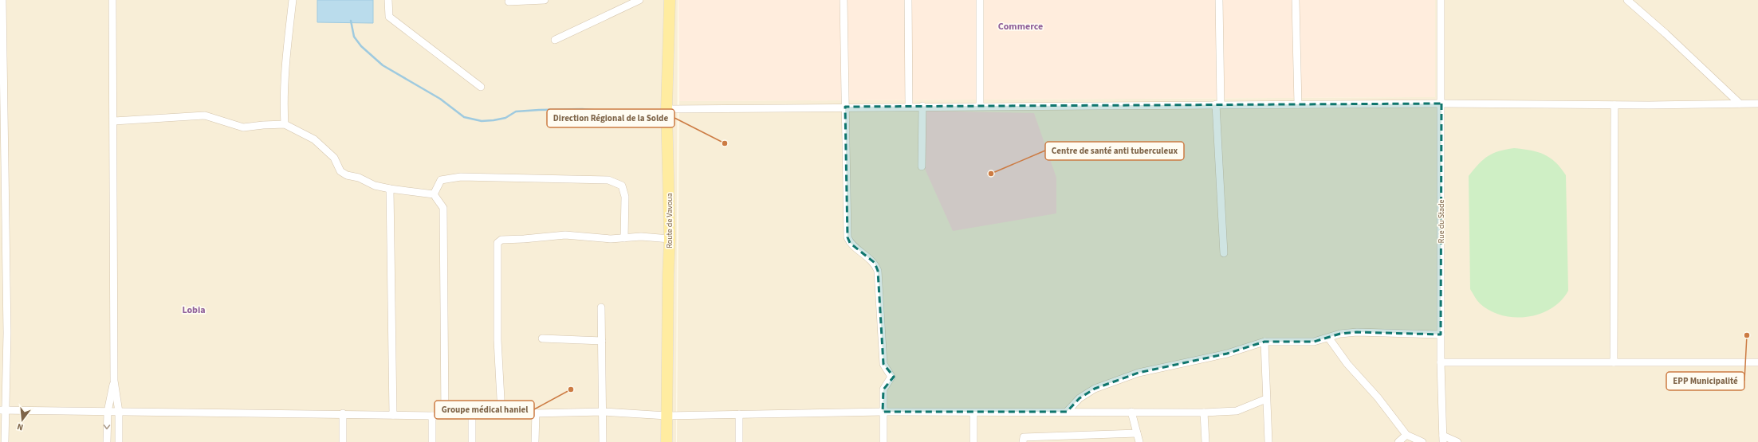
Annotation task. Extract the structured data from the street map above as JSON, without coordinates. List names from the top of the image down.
{
  "streets": {
    "main road": ["Route de Vavoua"],
    "street": ["Rue du Stade"]
  },
  "districts": ["Commerce", "Lobia"],
  "places": [
    "Direction Régional de la Solde",
    "Centre de santé anti tuberculeux",
    "EPP Municipalité",
    "Groupe médical haniel"
  ],
  "north": "bottom"
}
